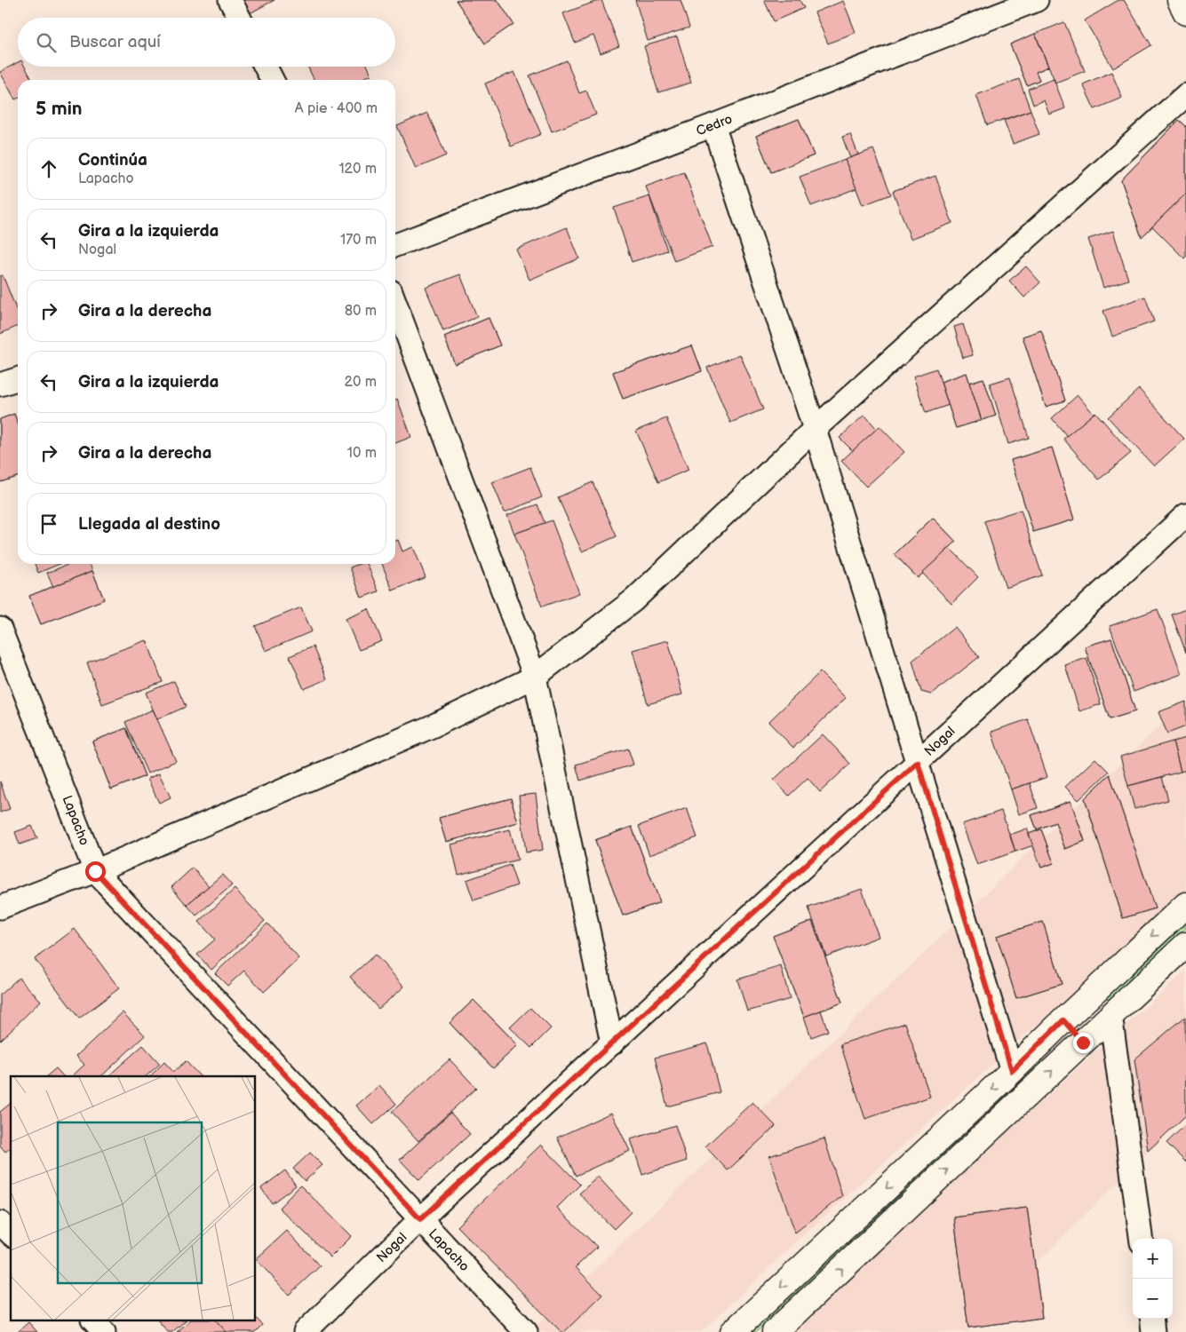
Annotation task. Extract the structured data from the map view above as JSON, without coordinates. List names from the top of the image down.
{
  "streets": {
    "street": ["Cedro", "Nogal", "Lapacho"]
  },
  "crossings": [
    ["Nogal", "Lapacho"]
  ],
  "page": {
    "search": "Buscar aquí",
    "heading": ["5 min", "A pie · 400 m"],
    "list": [
      ["Continúa", "Lapacho", "120 m"],
      ["Gira a la izquierda", "Nogal", "170 m"],
      ["Gira a la derecha", "80 m"],
      ["Gira a la izquierda", "20 m"],
      ["Gira a la derecha", "10 m"],
      "Llegada al destino"
    ],
    "map_buttons": ["+", "−"]
  }
}
